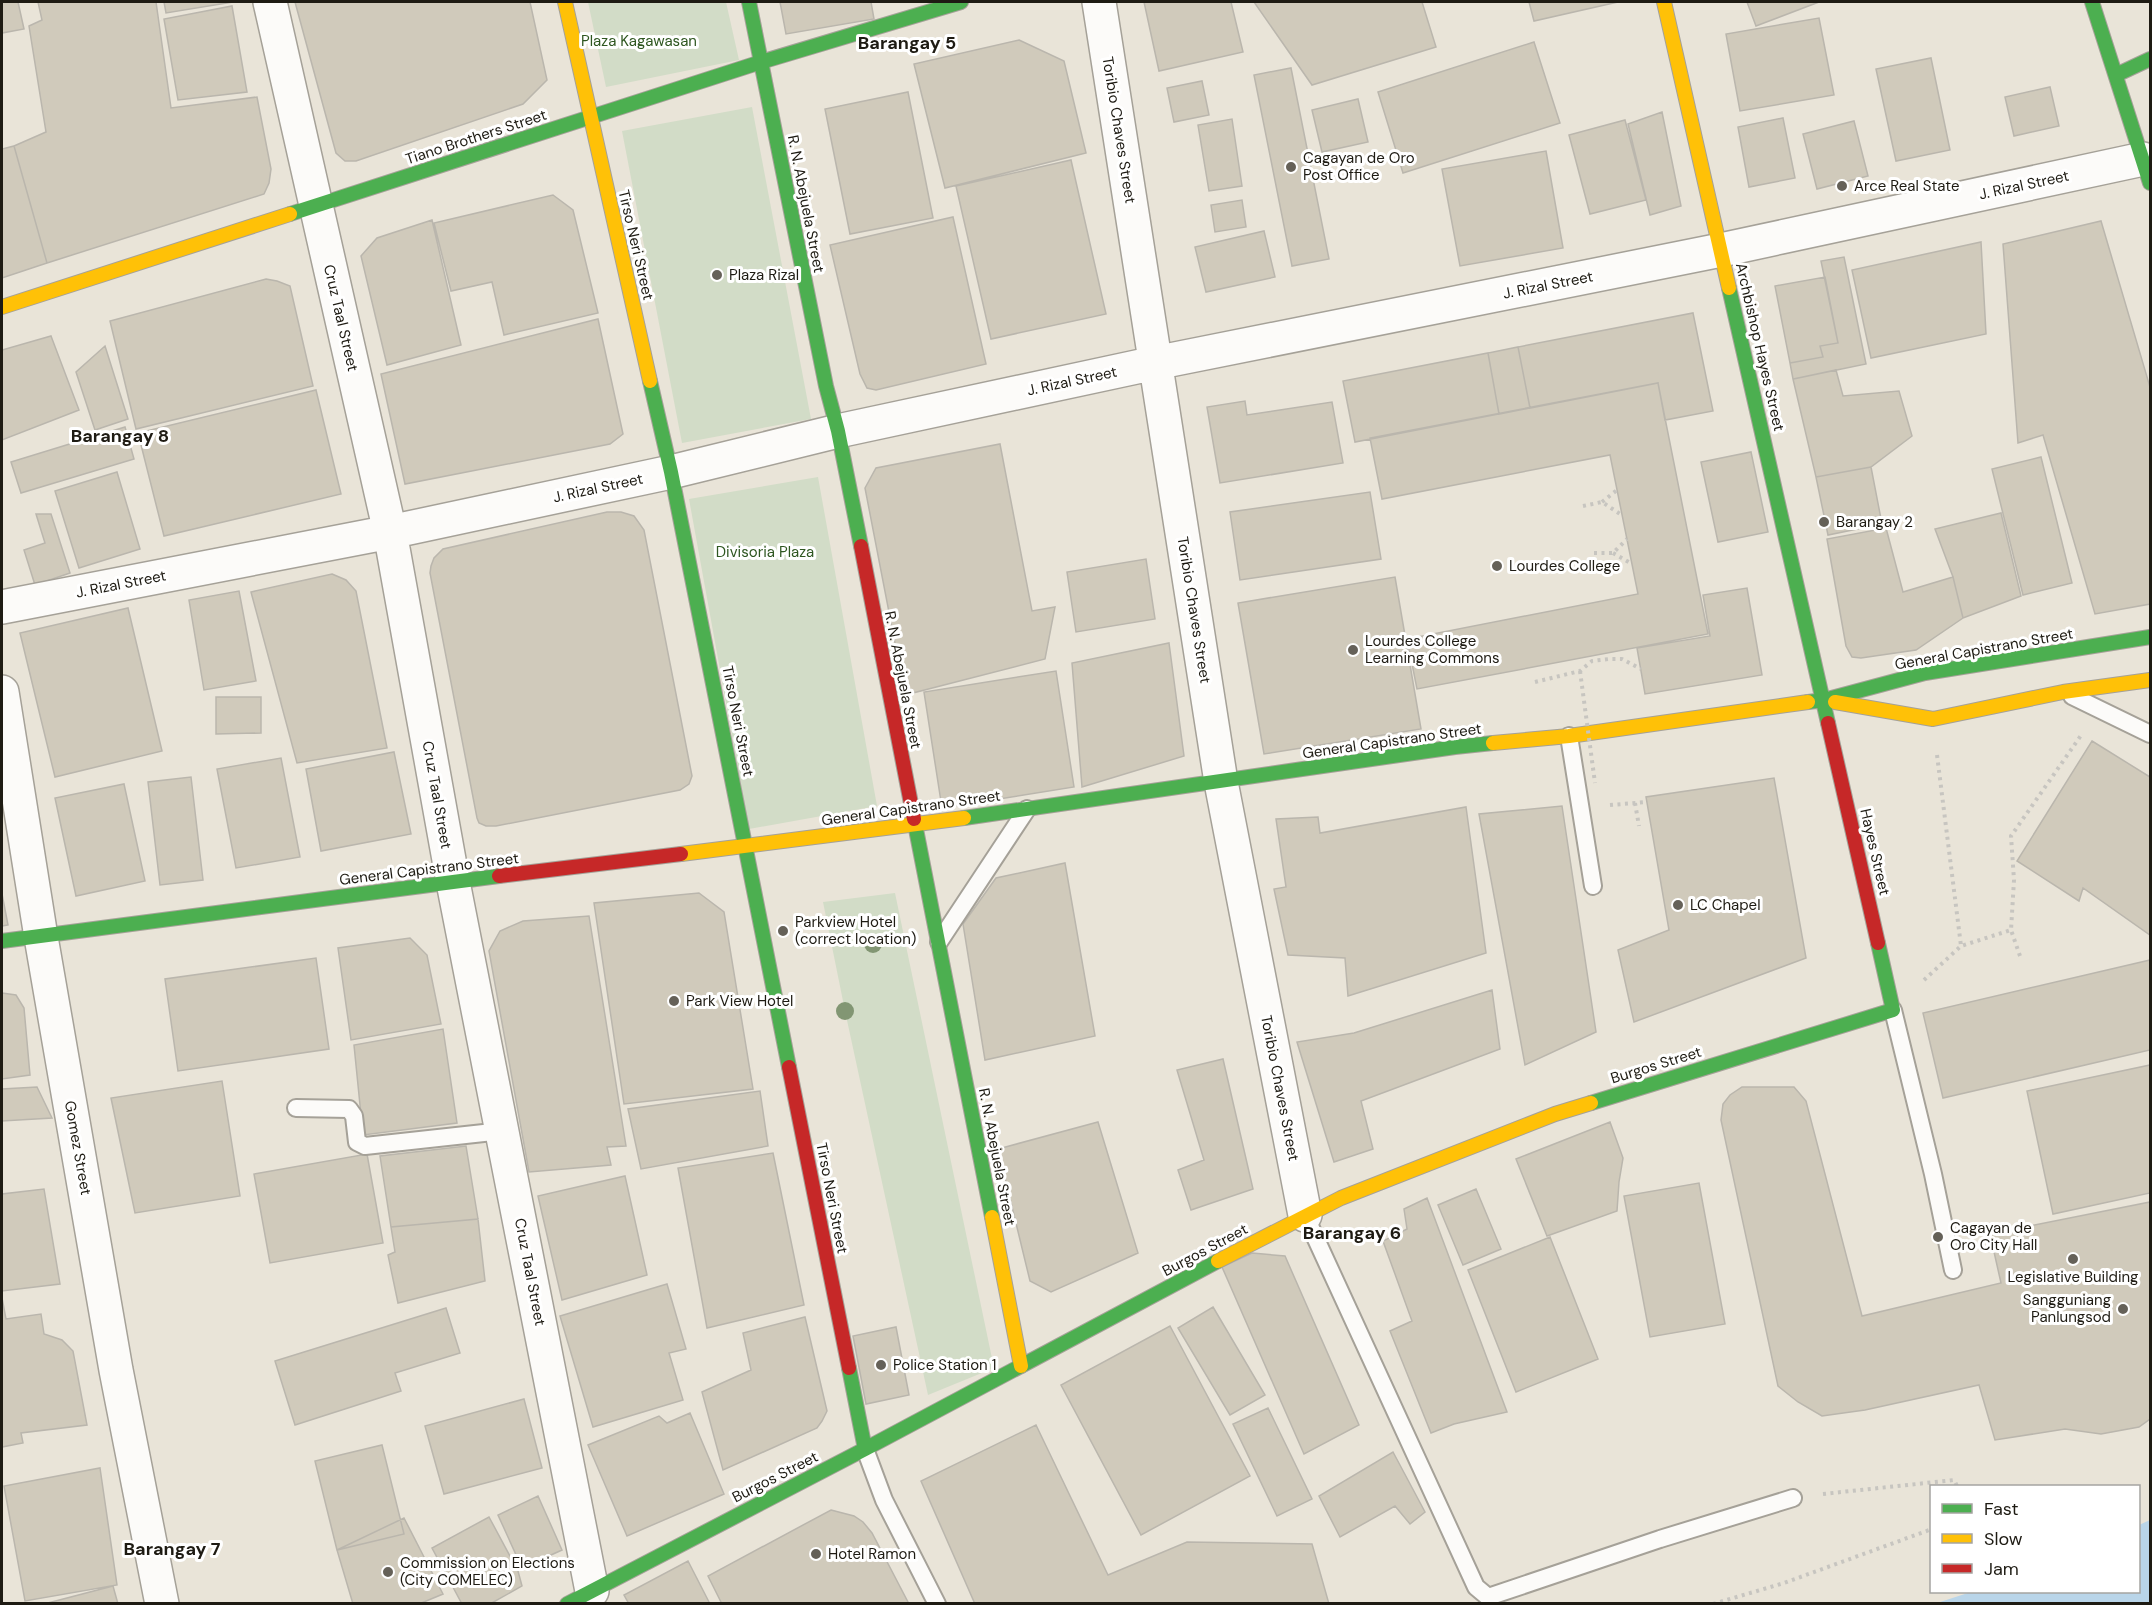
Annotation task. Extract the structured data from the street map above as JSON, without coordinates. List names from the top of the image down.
{
  "streets": {
    "street": [
      "Toribio Chaves Street",
      "Tiano Brothers Street",
      "J. Rizal Street",
      "R. N. Abejuela Street",
      "Tirso Neri Street",
      "Cruz Taal Street",
      "Archbishop Hayes Street",
      "General Capistrano Street",
      "Hayes Street",
      "Burgos Street",
      "Gomez Street"
    ]
  },
  "crossings": [
    ["Toribio Chaves Street", "J. Rizal Street"],
    ["Toribio Chaves Street", "General Capistrano Street"],
    ["Toribio Chaves Street", "Burgos Street"],
    ["Tiano Brothers Street", "R. N. Abejuela Street"],
    ["Tiano Brothers Street", "Tirso Neri Street"],
    ["Tiano Brothers Street", "Cruz Taal Street"],
    ["J. Rizal Street", "R. N. Abejuela Street"],
    ["J. Rizal Street", "Tirso Neri Street"],
    ["J. Rizal Street", "Cruz Taal Street"],
    ["J. Rizal Street", "Archbishop Hayes Street"],
    ["R. N. Abejuela Street", "General Capistrano Street"],
    ["R. N. Abejuela Street", "Burgos Street"],
    ["Tirso Neri Street", "General Capistrano Street"],
    ["Tirso Neri Street", "Burgos Street"],
    ["Cruz Taal Street", "General Capistrano Street"],
    ["Cruz Taal Street", "Burgos Street"],
    ["Archbishop Hayes Street", "General Capistrano Street"],
    ["Archbishop Hayes Street", "Hayes Street"],
    ["General Capistrano Street", "Hayes Street"],
    ["General Capistrano Street", "Gomez Street"],
    ["Hayes Street", "Burgos Street"]
  ],
  "districts": [
    "Barangay 5",
    "Barangay 8",
    "Barangay 6",
    "Barangay 7"
  ],
  "parks": ["Plaza Kagawasan", "Divisoria Plaza"],
  "places": [
    "Cagayan de Oro Post Office",
    "Arce Real State",
    "Plaza Rizal",
    "Barangay 2",
    "Lourdes College",
    "Lourdes College Learning Commons",
    "LC Chapel",
    "Parkview Hotel (correct location)",
    "Park View Hotel",
    "Cagayan de Oro City Hall",
    "Legislative Building",
    "Sangguniang Panlungsod",
    "Police Station 1",
    "Hotel Ramon",
    "Commission on Elections (City COMELEC)"
  ],
  "legend": ["Fast", "Slow", "Jam"]
}
